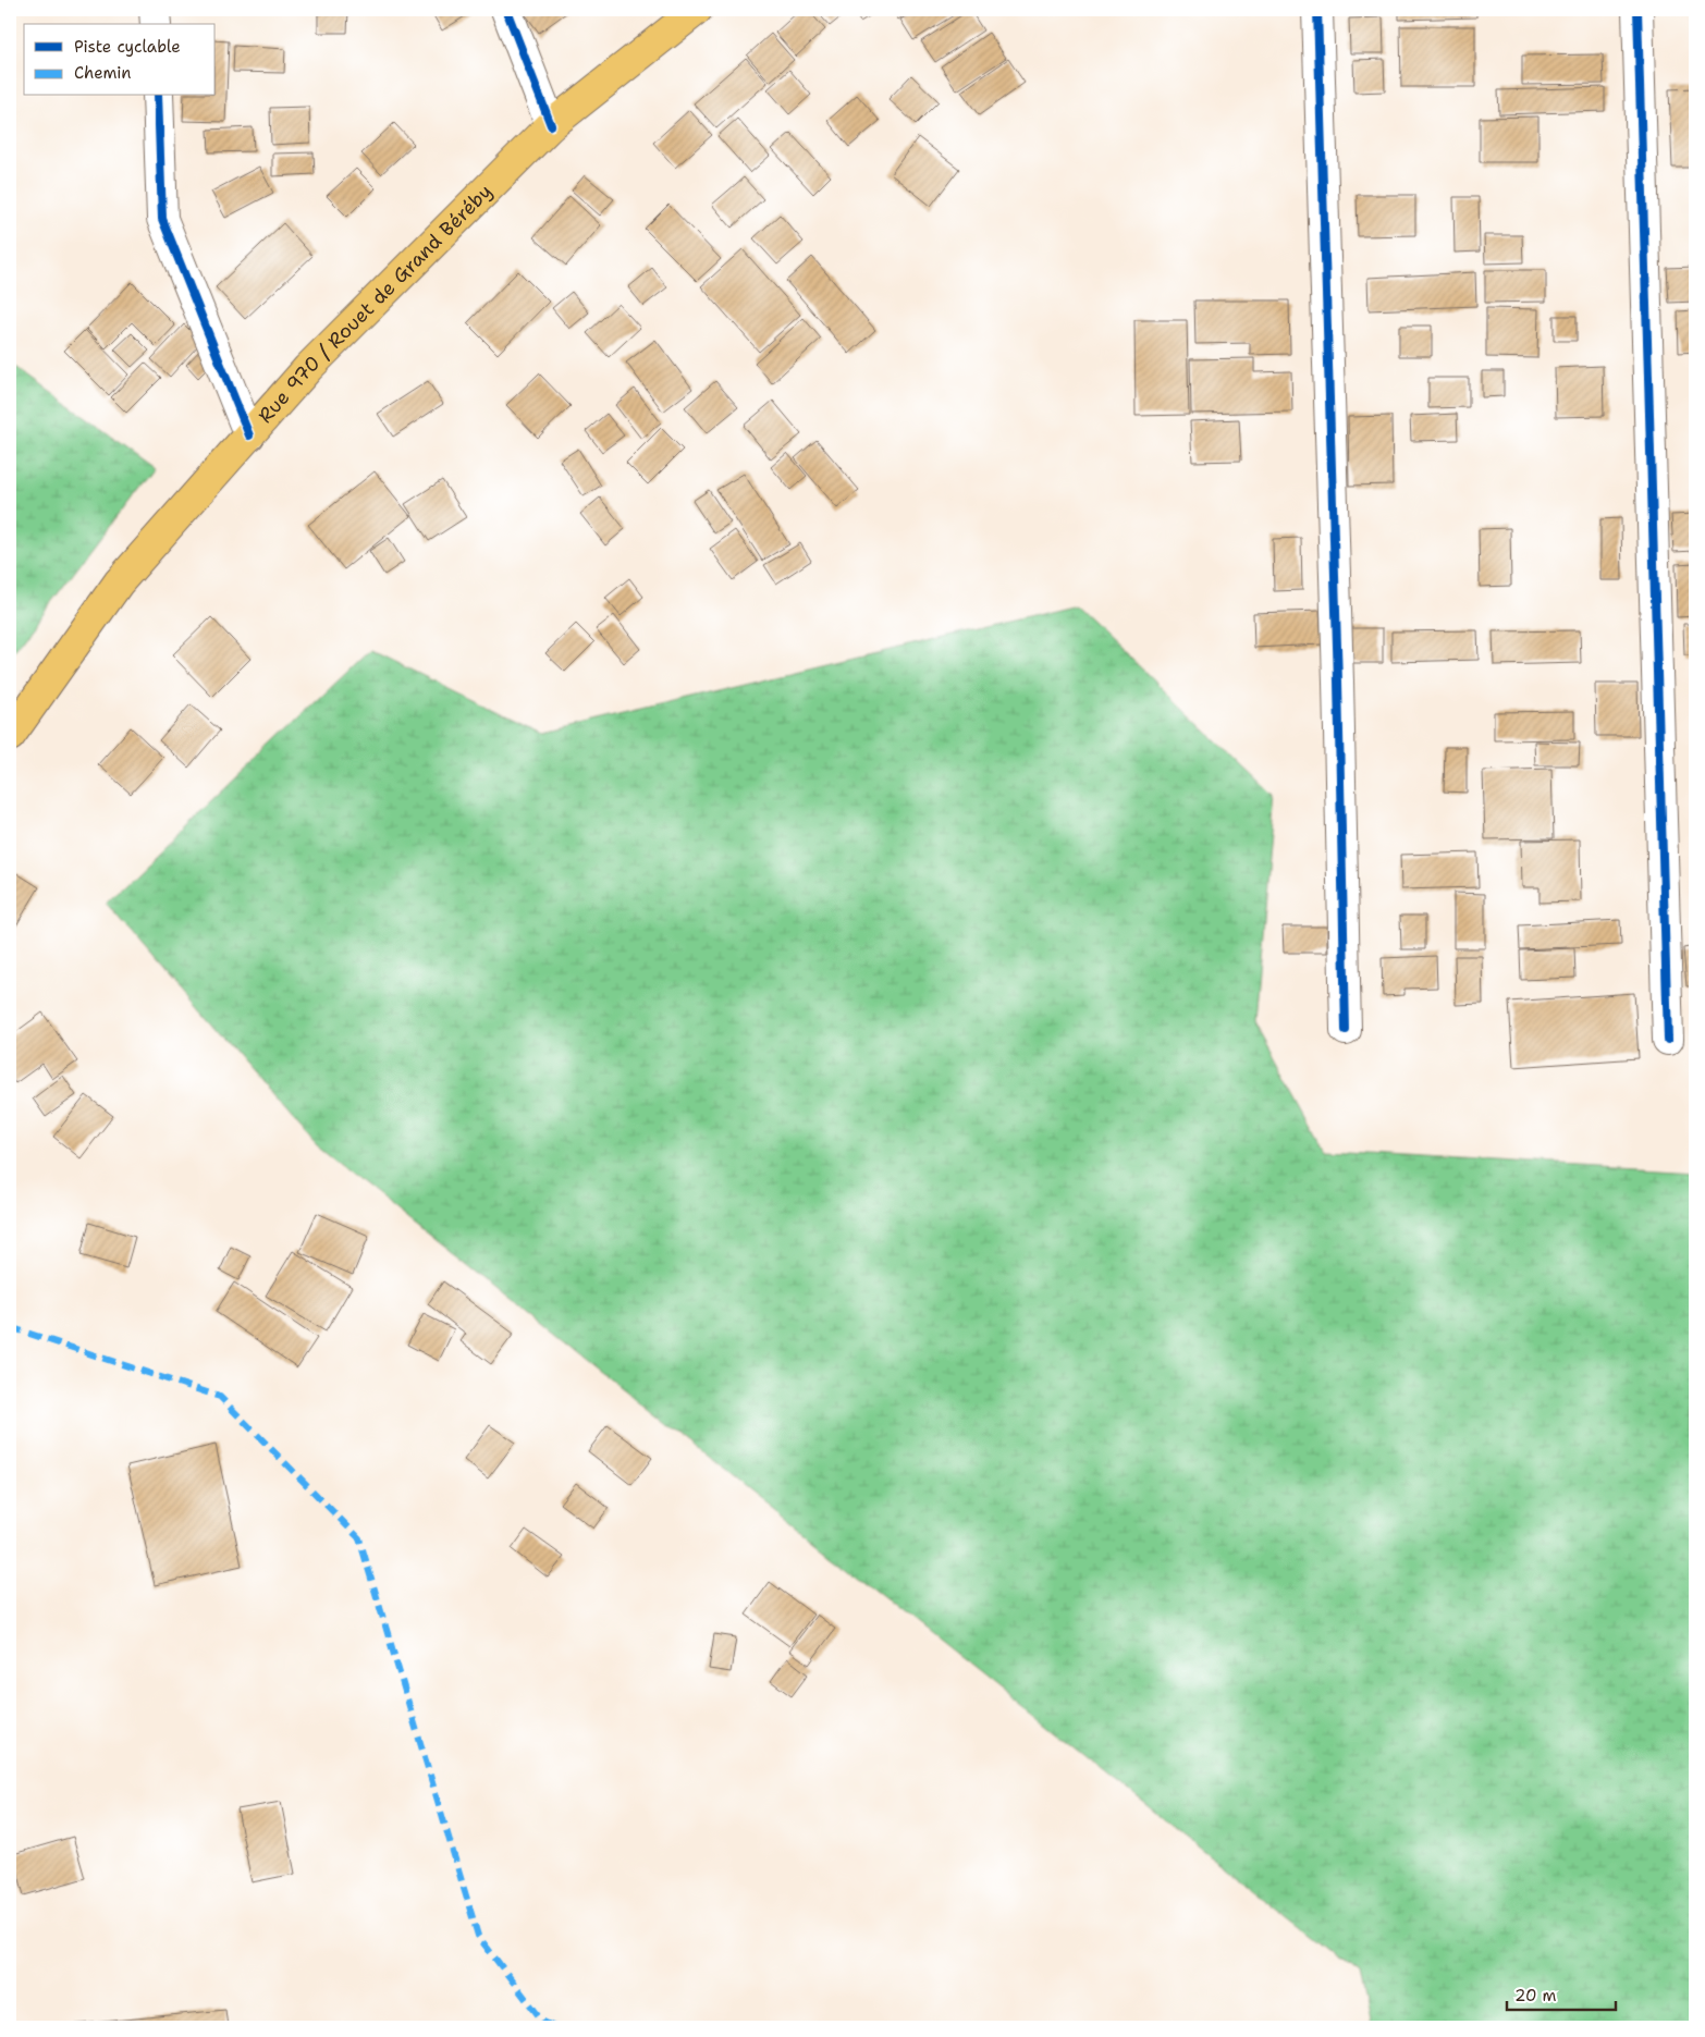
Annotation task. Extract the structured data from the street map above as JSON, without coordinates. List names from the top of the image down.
{
  "streets": {
    "main road": ["Rue 970 / Rouet de Grand Béréby"]
  },
  "legend": ["Piste cyclable", "Chemin"],
  "scale_bar": "20 m"
}
